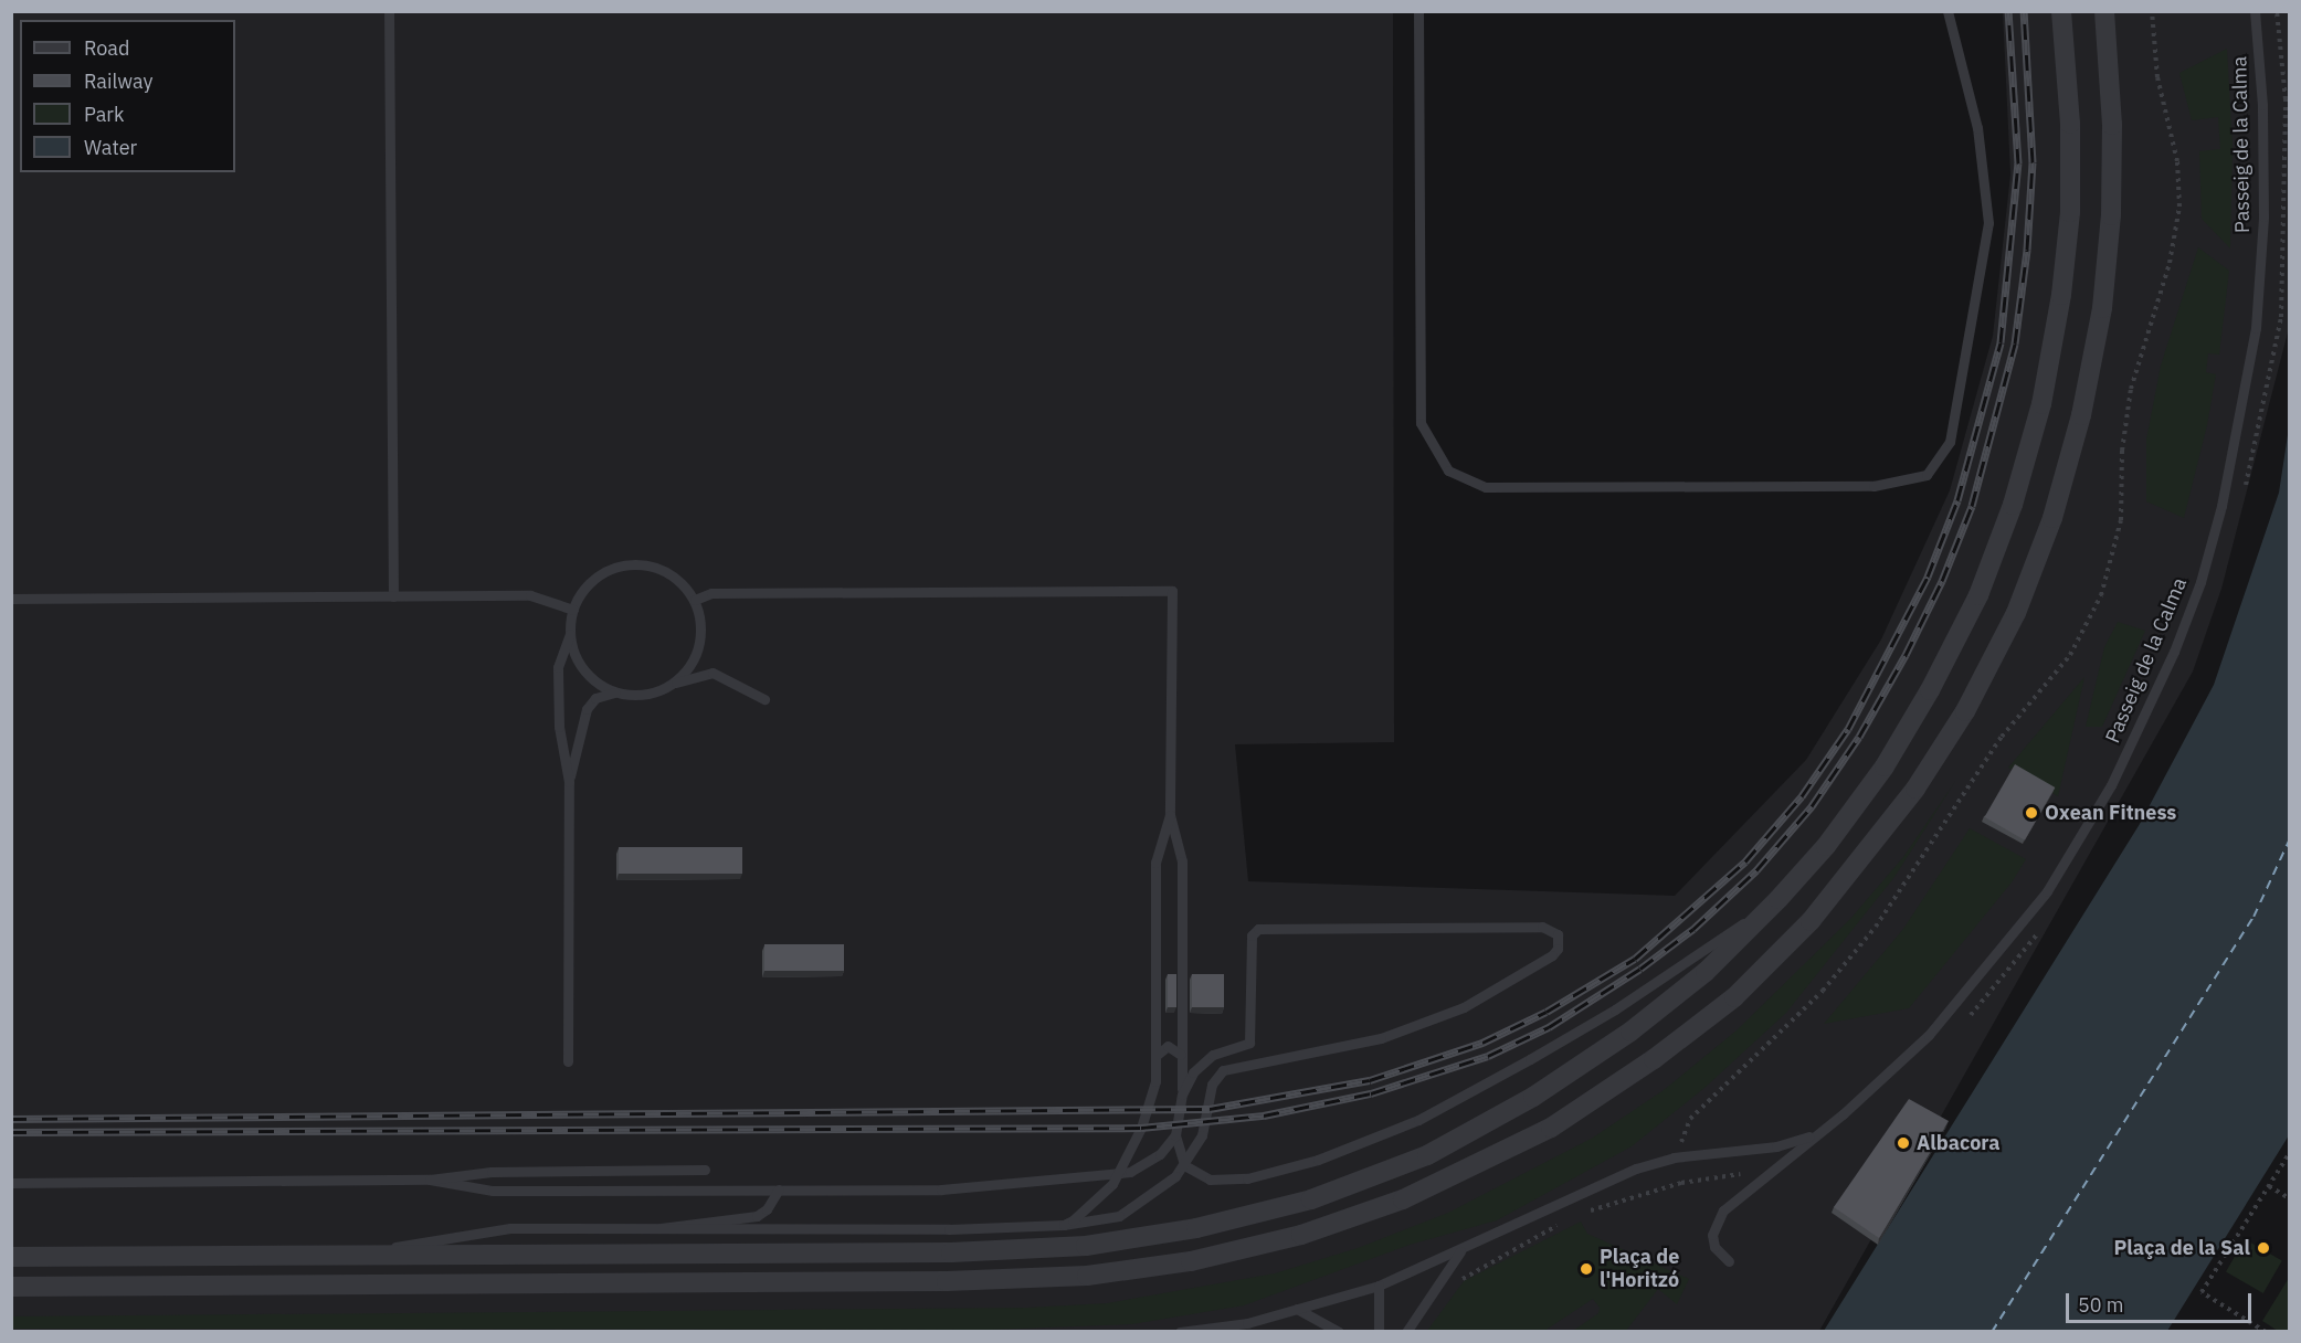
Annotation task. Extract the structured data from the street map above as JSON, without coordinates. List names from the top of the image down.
{
  "streets": {
    "lane": ["Passeig de la Calma"]
  },
  "places": [
    "Oxean Fitness",
    "Albacora",
    "Plaça de la Sal",
    "Plaça de l'Horitzó"
  ],
  "legend": [
    "Road",
    "Railway",
    "Park",
    "Water"
  ],
  "scale_bar": "50 m"
}
